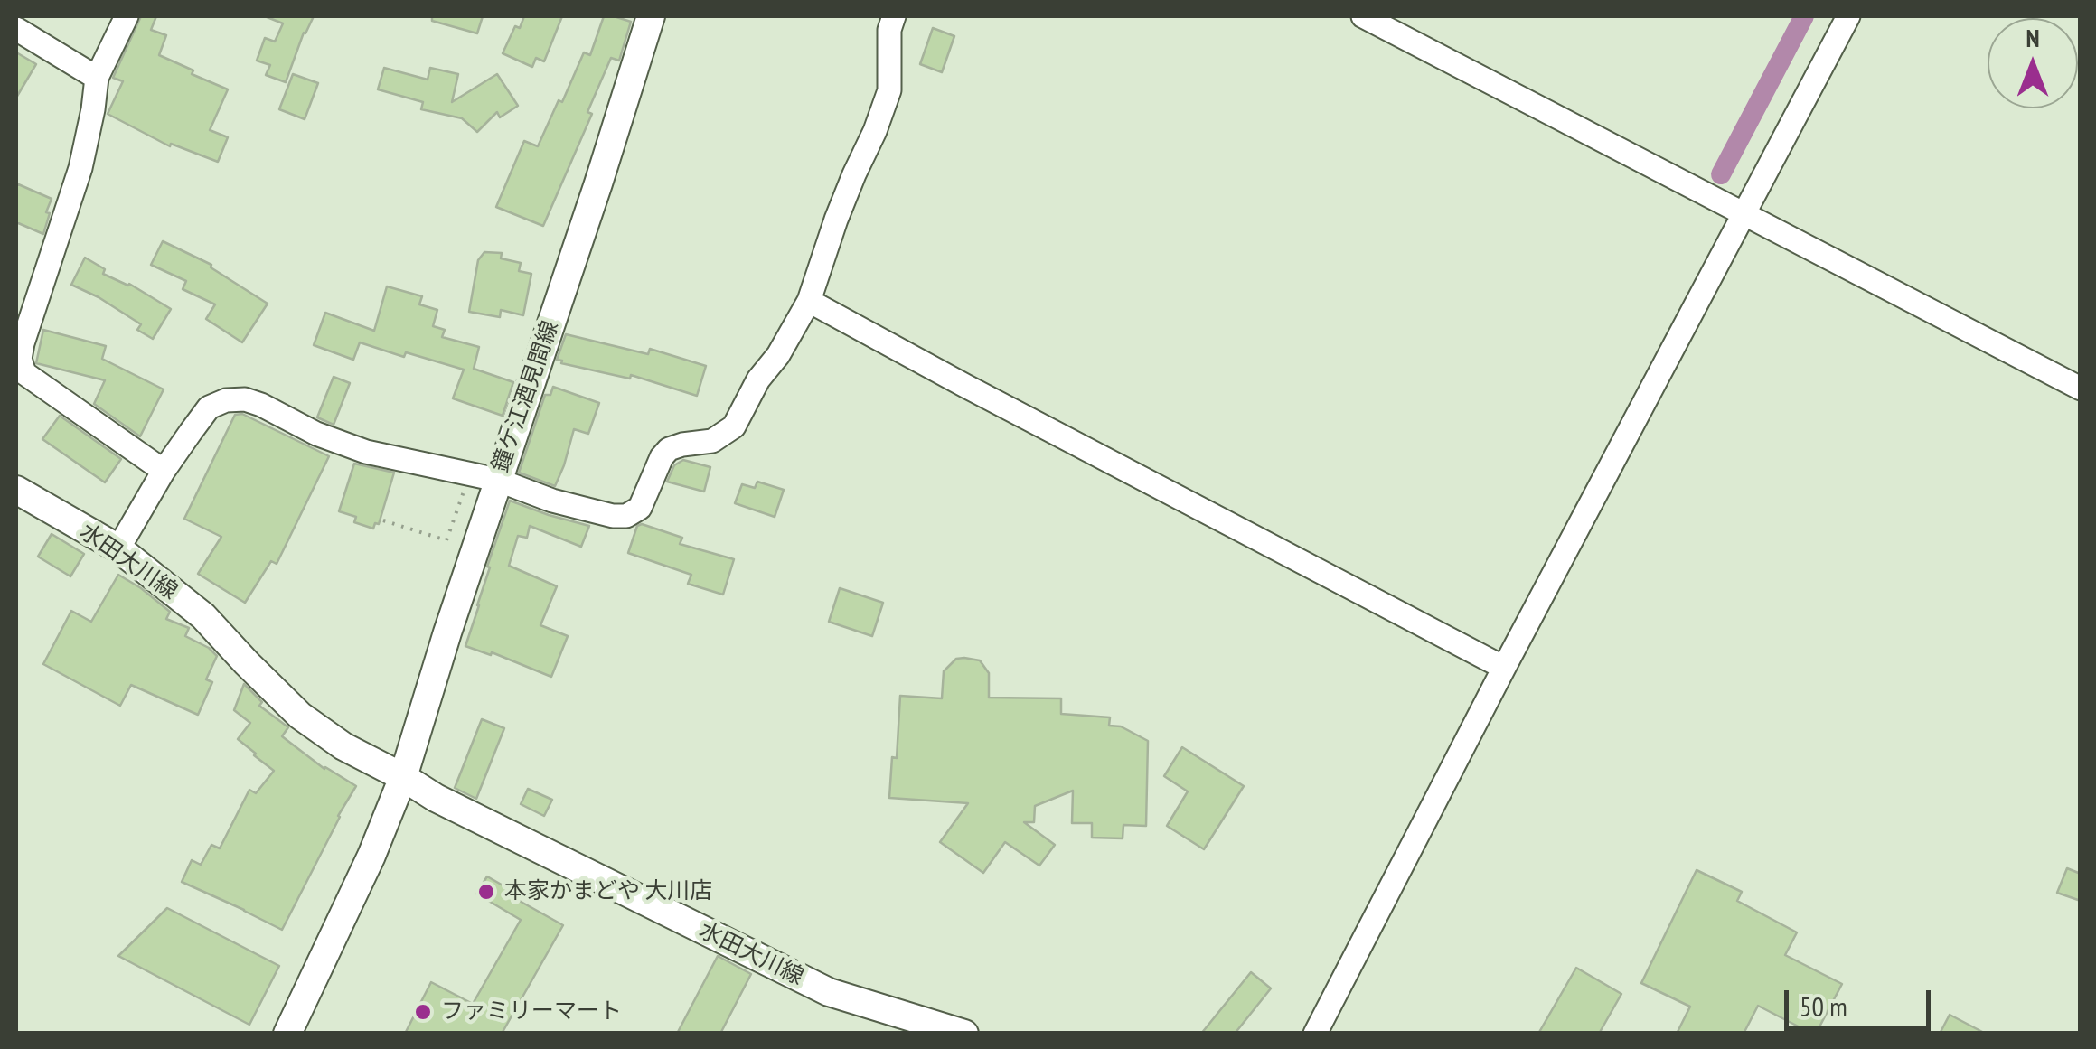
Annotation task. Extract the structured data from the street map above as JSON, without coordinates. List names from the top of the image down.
{
  "streets": {
    "main road": ["鐘ケ江酒見間線", "水田大川線"]
  },
  "crossings": [
    ["鐘ケ江酒見間線", "水田大川線"]
  ],
  "places": ["本家かまどや 大川店", "ファミリーマート"],
  "scale_bar": "50 m",
  "north": "top"
}
